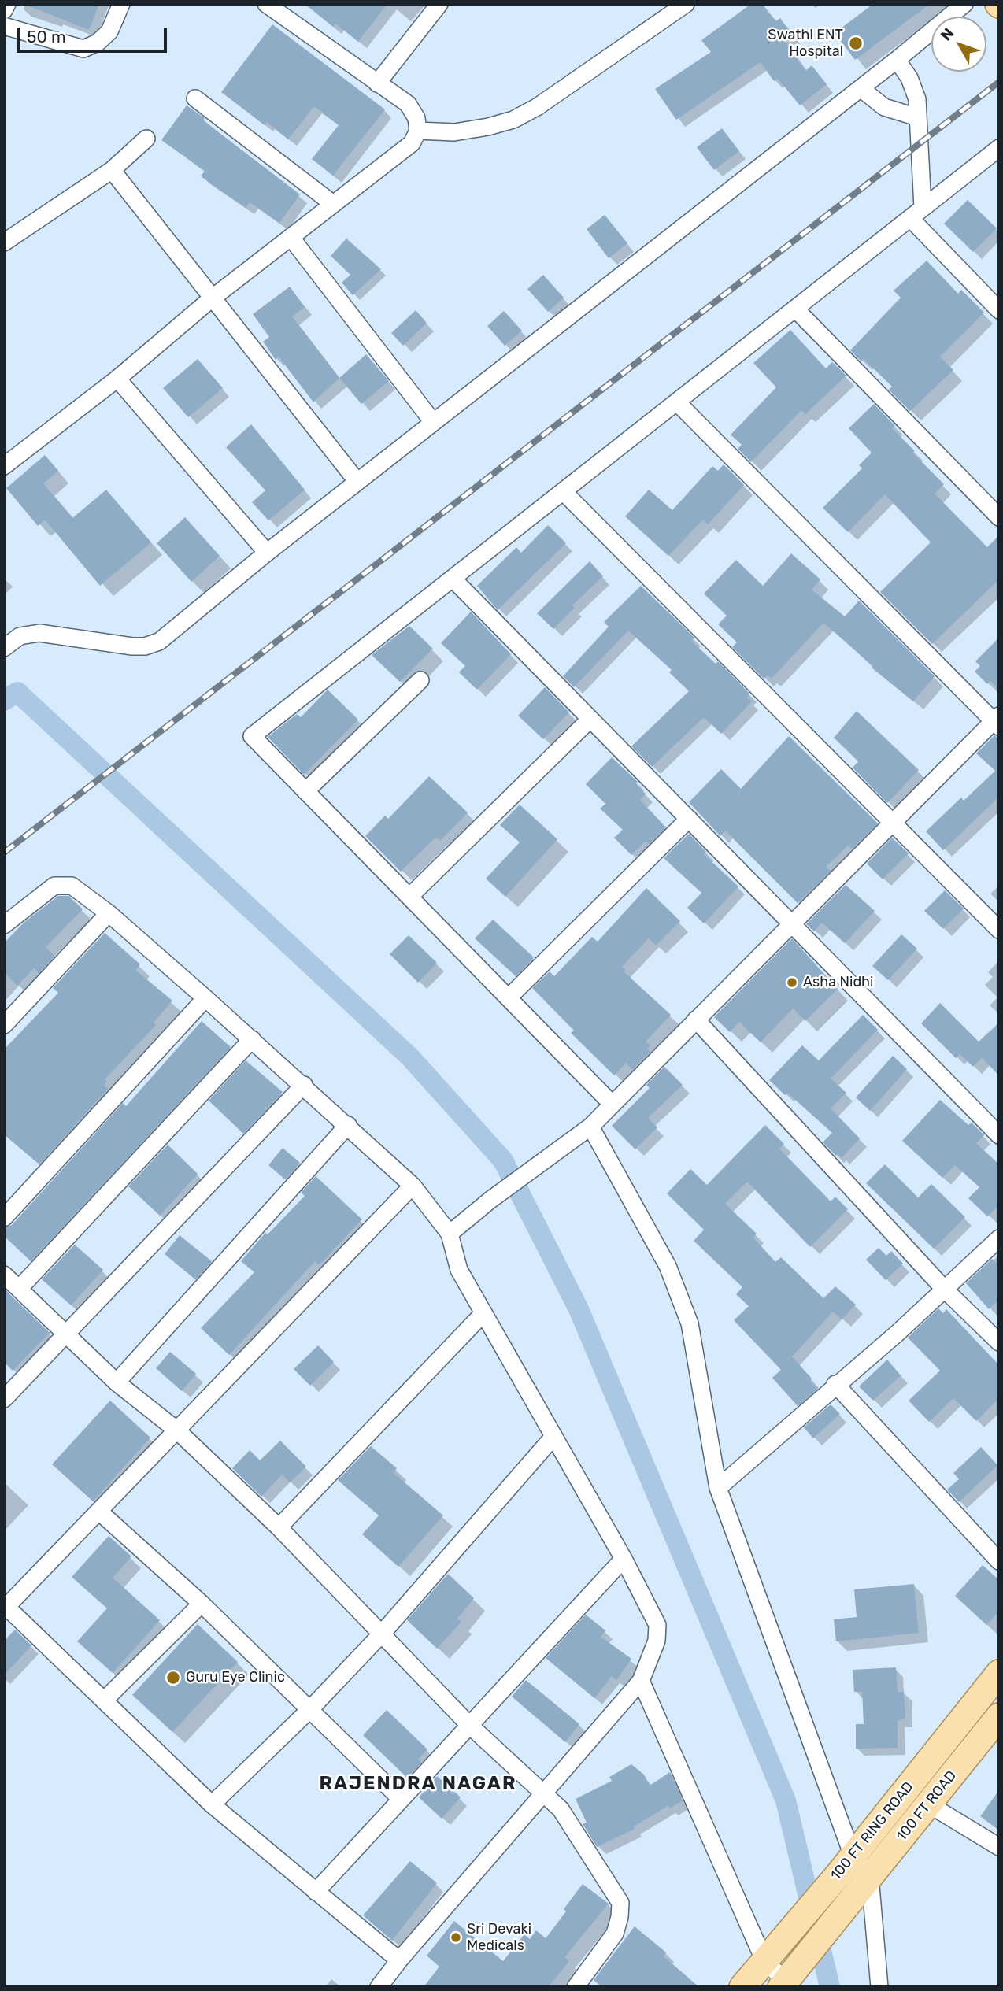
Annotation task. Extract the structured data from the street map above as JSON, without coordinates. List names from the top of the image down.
{
  "streets": {
    "main road": ["100 FT ROAD", "100 FT RING ROAD"]
  },
  "districts": ["RAJENDRA NAGAR"],
  "places": [
    "Swathi ENT Hospital",
    "Asha Nidhi",
    "Guru Eye Clinic",
    "Sri Devaki Medicals"
  ],
  "scale_bar": "50 m",
  "north": "top left"
}
